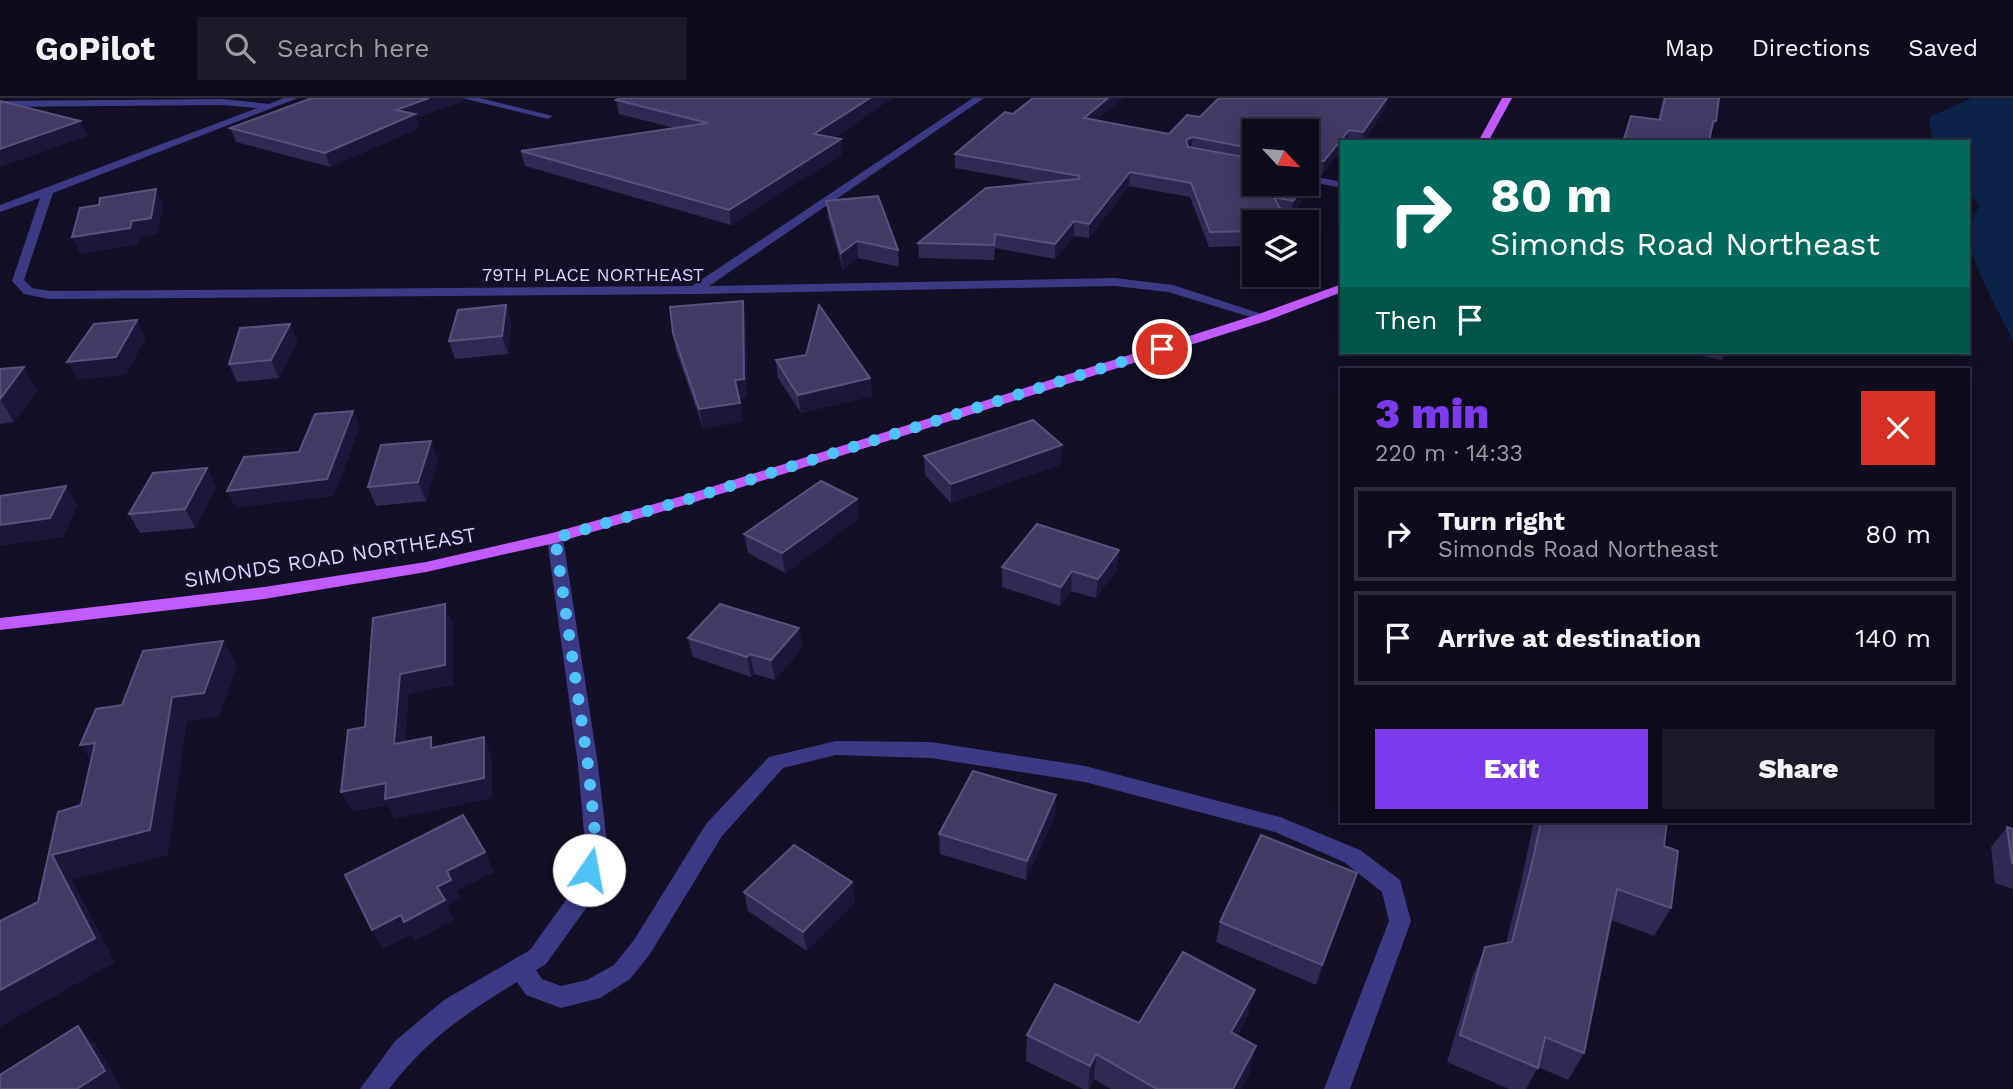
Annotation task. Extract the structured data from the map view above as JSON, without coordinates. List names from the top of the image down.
{
  "streets": {
    "main road": ["SIMONDS ROAD NORTHEAST"],
    "street": ["79TH PLACE NORTHEAST"]
  },
  "crossings": [
    ["79TH PLACE NORTHEAST", "SIMONDS ROAD NORTHEAST"]
  ],
  "north": "bottom right",
  "page": {
    "header": "GoPilot",
    "search": "Search here",
    "nav": ["Map", "Directions", "Saved"],
    "turn": ["80 m", "Simonds Road Northeast"],
    "then": "Then",
    "heading": ["3 min", "220 m · 14:33"],
    "list": [
      {
        "name": "Turn right",
        "note": "Simonds Road Northeast",
        "value": "80 m"
      },
      {
        "name": "Arrive at destination",
        "value": "140 m"
      }
    ],
    "buttons": ["Exit", "Share"]
  }
}
